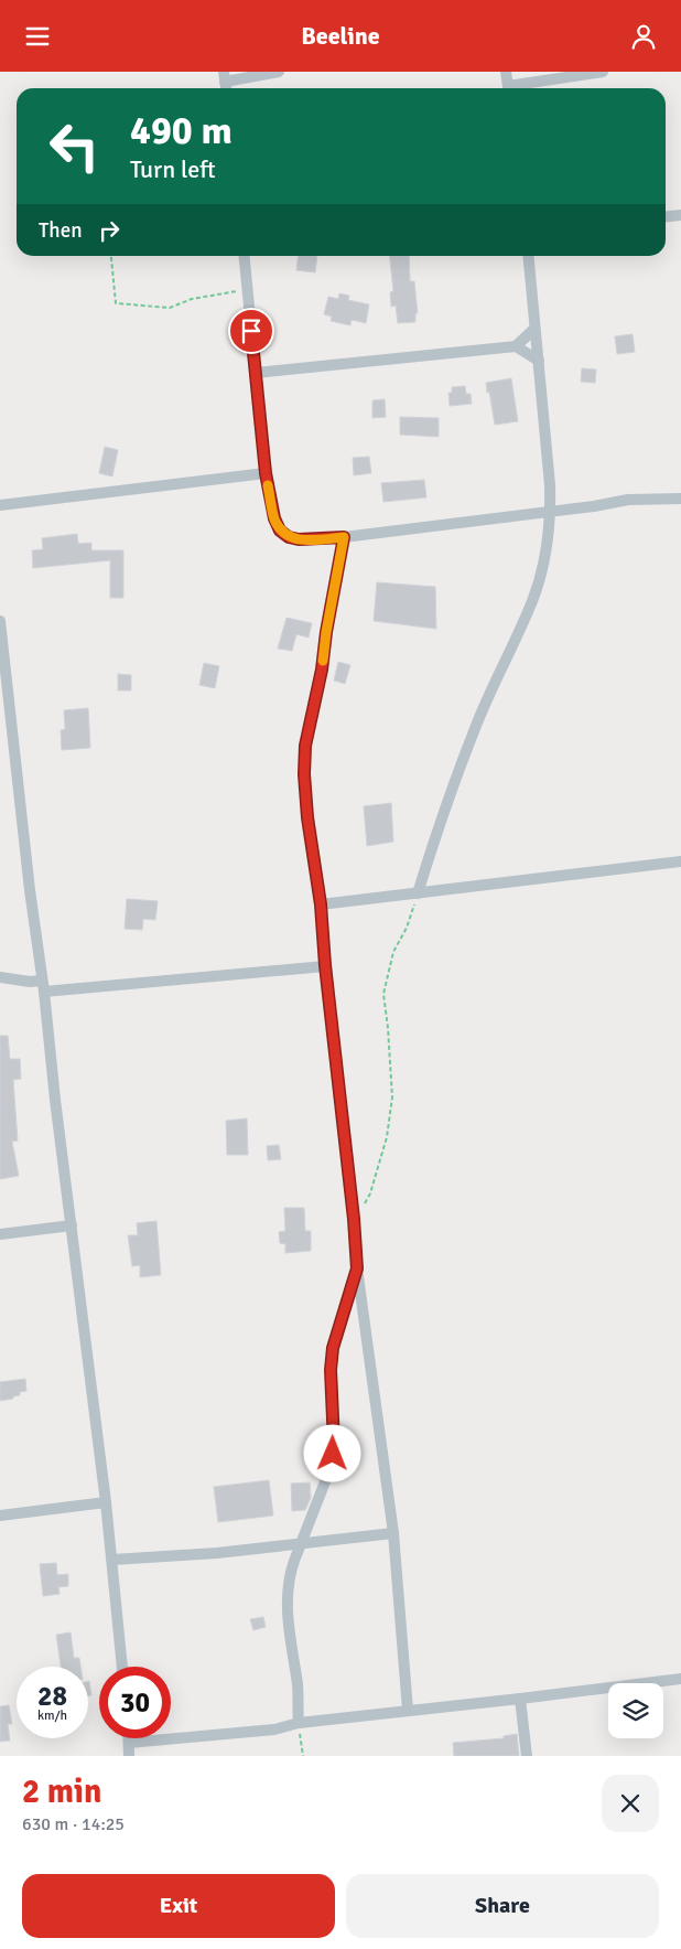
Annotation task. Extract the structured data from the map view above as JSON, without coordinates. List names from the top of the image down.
{
  "page": {
    "header": "Beeline",
    "turn": ["490 m", "Turn left"],
    "then": "Then",
    "speed": "28 km/h",
    "limit": "30",
    "heading": ["2 min", "630 m · 14:25"],
    "buttons": ["Exit", "Share"]
  }
}
